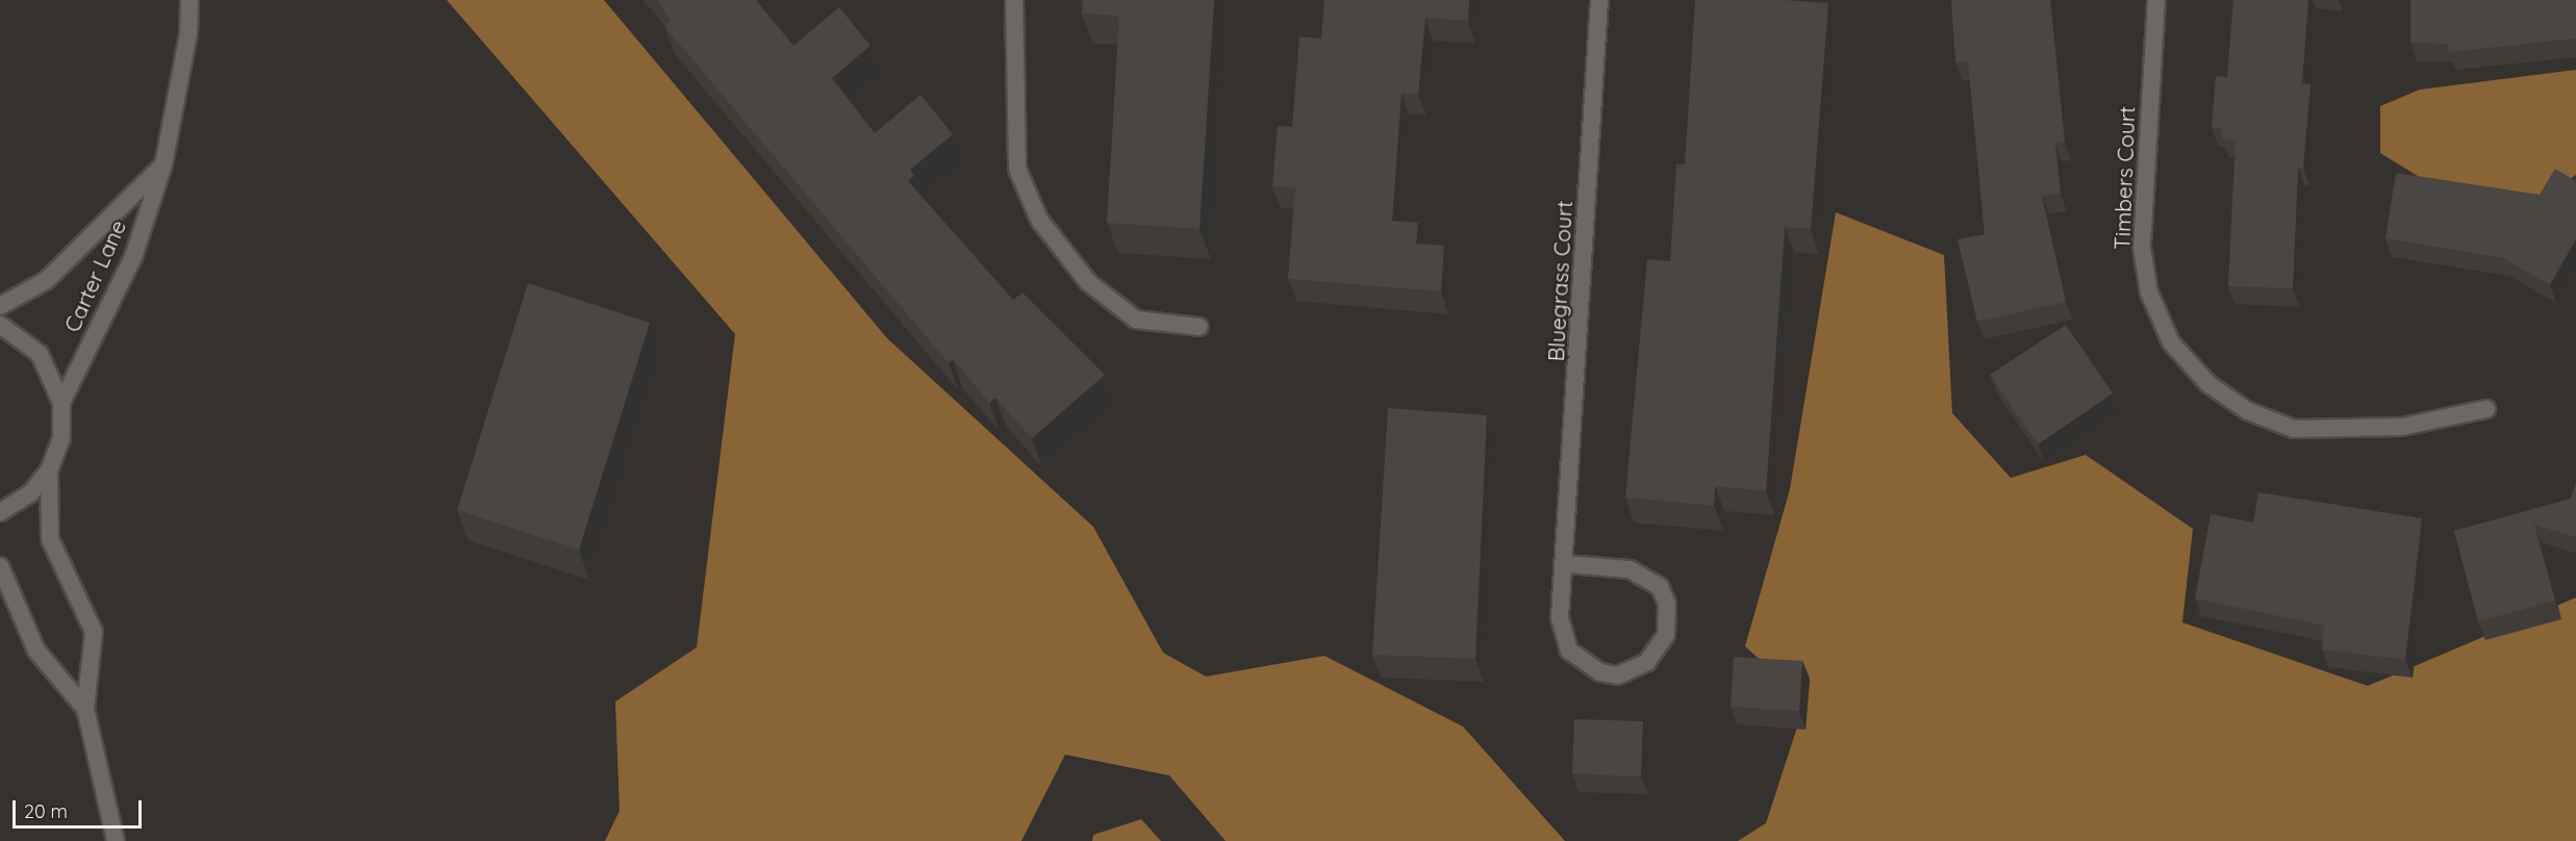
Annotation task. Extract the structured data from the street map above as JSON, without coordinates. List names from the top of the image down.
{
  "streets": {
    "street": ["Timbers Court", "Carter Lane", "Bluegrass Court"]
  },
  "scale_bar": "20 m"
}
